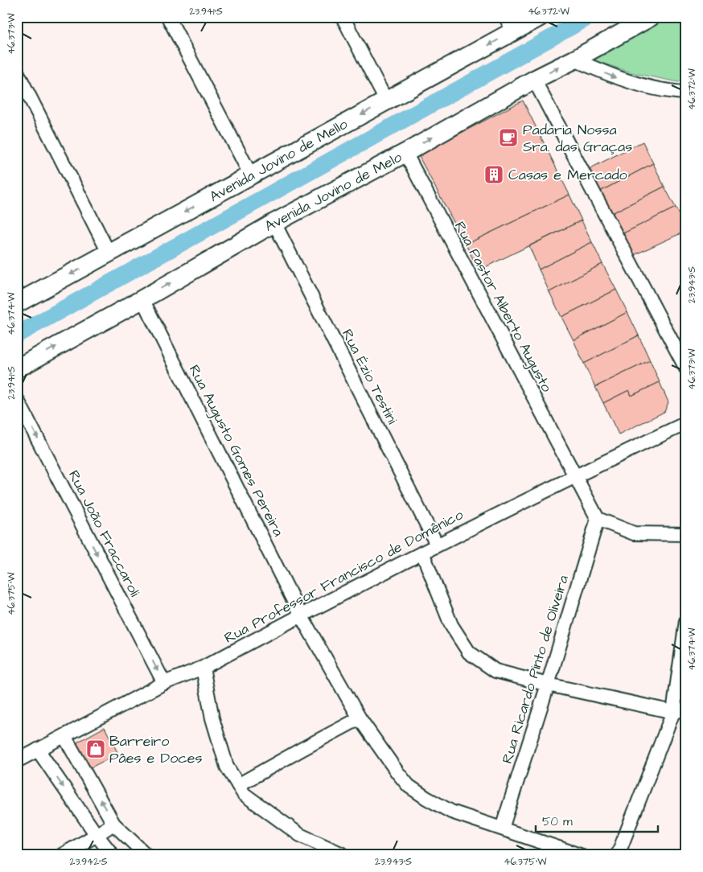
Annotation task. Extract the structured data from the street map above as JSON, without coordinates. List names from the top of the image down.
{
  "streets": {
    "main road": ["Avenida Jovino de Mello", "Avenida Jovino de Melo"],
    "street": [
      "Rua Pastor Alberto Augusto",
      "Rua Ézio Testini",
      "Rua Augusto Gomes Pereira",
      "Rua João Fraccaroli",
      "Rua Professor Francisco de Domênico",
      "Rua Ricardo Pinto de Oliveira"
    ]
  },
  "crossings": [
    ["Avenida Jovino de Melo", "Rua Pastor Alberto Augusto"],
    ["Avenida Jovino de Melo", "Rua Ézio Testini"],
    ["Avenida Jovino de Melo", "Rua Augusto Gomes Pereira"],
    ["Rua Pastor Alberto Augusto", "Rua Professor Francisco de Domênico"],
    ["Rua Pastor Alberto Augusto", "Rua Ricardo Pinto de Oliveira"],
    ["Rua Ézio Testini", "Rua Professor Francisco de Domênico"],
    ["Rua Augusto Gomes Pereira", "Rua Professor Francisco de Domênico"],
    ["Rua Augusto Gomes Pereira", "Rua Ricardo Pinto de Oliveira"],
    ["Rua João Fraccaroli", "Rua Professor Francisco de Domênico"]
  ],
  "one_way": ["Avenida Jovino de Mello", "Avenida Jovino de Melo", "Rua João Fraccaroli"],
  "places": {
    "cafe": ["Padaria Nossa Sra. das Graças"],
    "building": ["Casas e Mercado"],
    "shop": ["Barreiro Pâes e Doces"]
  },
  "scale_bar": "50 m",
  "coordinates": [
    "23.941°S",
    "46.372°W",
    "46.373°W",
    "23.943°S",
    "46.374°W",
    "46.375°W",
    "23.942°S"
  ]
}
